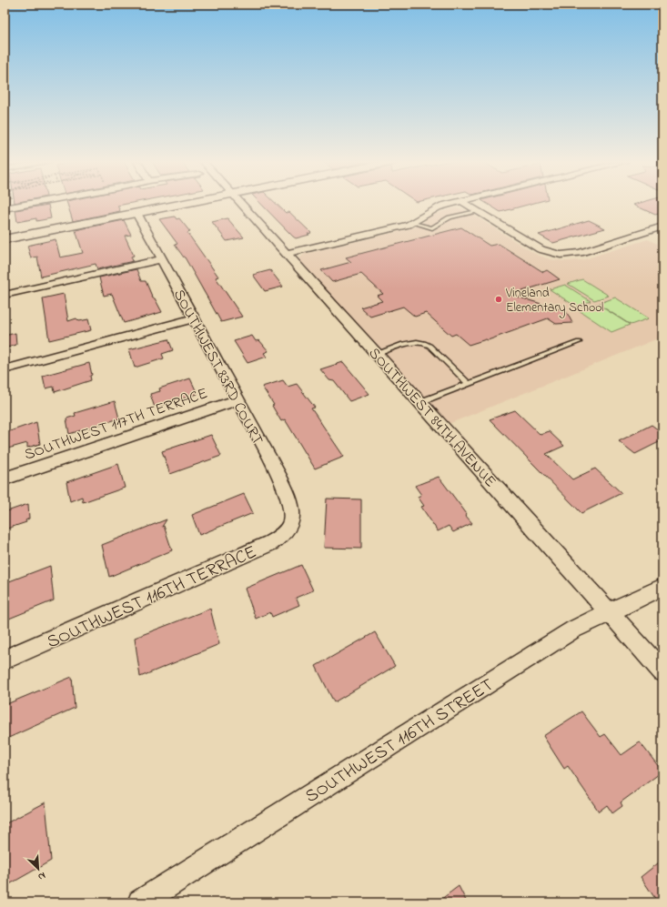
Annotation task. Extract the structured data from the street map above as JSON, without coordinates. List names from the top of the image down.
{
  "streets": {
    "street": [
      "SOUTHWEST 83RD COURT",
      "SOUTHWEST 84TH AVENUE",
      "SOUTHWEST 117TH TERRACE",
      "SOUTHWEST 116TH TERRACE",
      "SOUTHWEST 116TH STREET"
    ]
  },
  "crossings": [
    ["SOUTHWEST 83RD COURT", "SOUTHWEST 117TH TERRACE"],
    ["SOUTHWEST 83RD COURT", "SOUTHWEST 116TH TERRACE"],
    ["SOUTHWEST 84TH AVENUE", "SOUTHWEST 116TH STREET"]
  ],
  "places": ["Vineland Elementary School"],
  "north": "bottom right"
}
